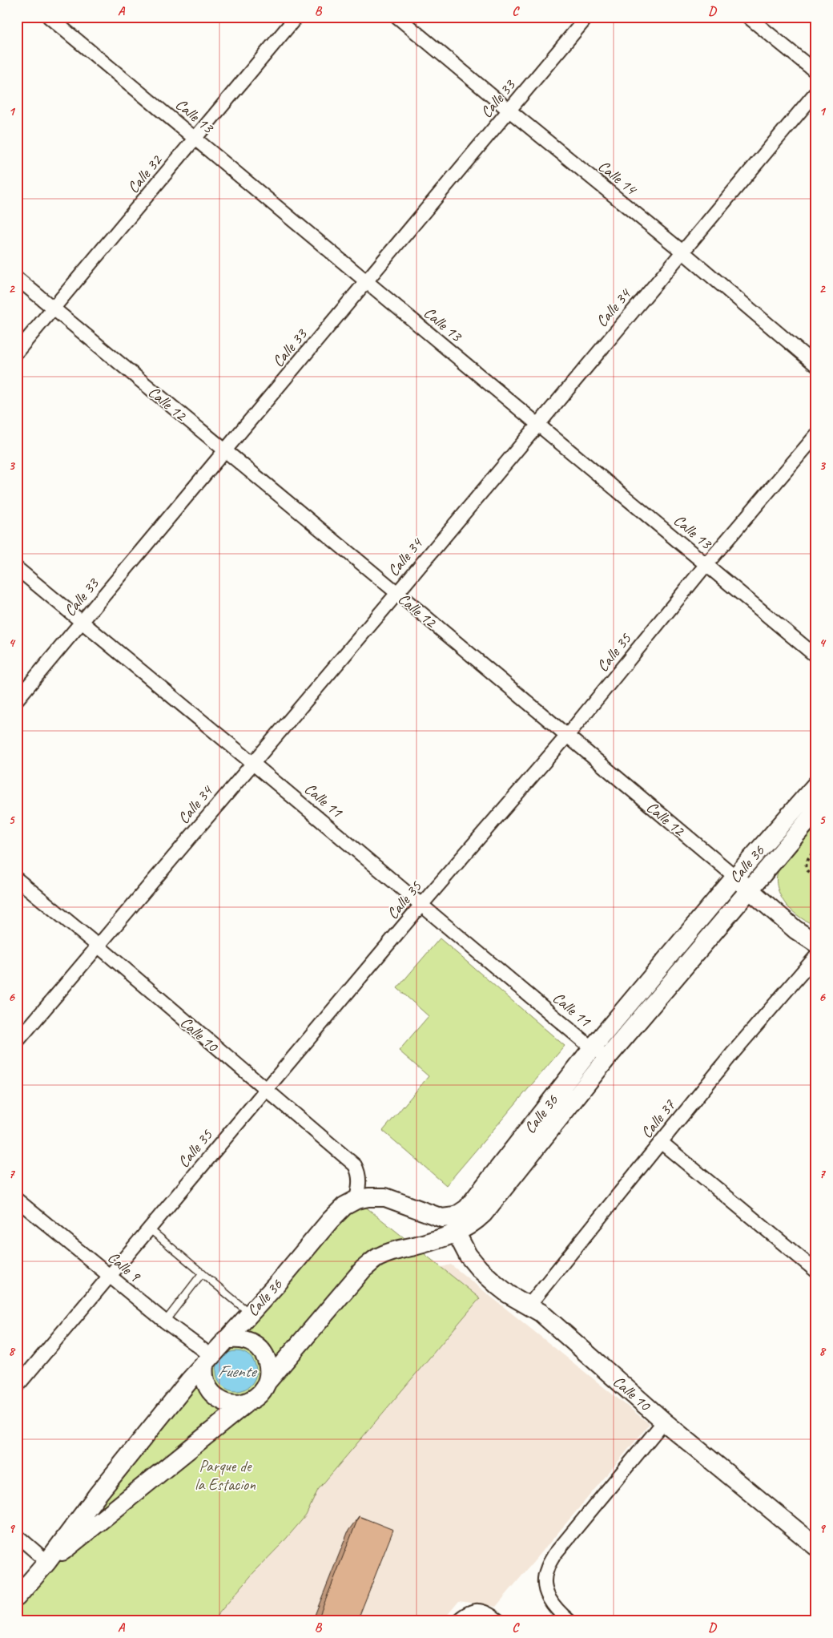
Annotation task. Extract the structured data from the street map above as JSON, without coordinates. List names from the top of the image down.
{
  "streets": {
    "street": [
      "Calle 33",
      "Calle 13",
      "Calle 32",
      "Calle 14",
      "Calle 34",
      "Calle 12",
      "Calle 35",
      "Calle 11",
      "Calle 36",
      "Calle 10",
      "Calle 37",
      "Calle 9"
    ]
  },
  "crossings": [
    ["Calle 33", "Calle 13"],
    ["Calle 33", "Calle 14"],
    ["Calle 33", "Calle 12"],
    ["Calle 33", "Calle 11"],
    ["Calle 13", "Calle 32"],
    ["Calle 13", "Calle 34"],
    ["Calle 13", "Calle 35"],
    ["Calle 32", "Calle 12"],
    ["Calle 14", "Calle 34"],
    ["Calle 34", "Calle 12"],
    ["Calle 34", "Calle 11"],
    ["Calle 34", "Calle 10"],
    ["Calle 12", "Calle 35"],
    ["Calle 12", "Calle 36"],
    ["Calle 35", "Calle 11"],
    ["Calle 35", "Calle 10"],
    ["Calle 35", "Calle 9"],
    ["Calle 11", "Calle 36"],
    ["Calle 36", "Calle 10"],
    ["Calle 36", "Calle 9"],
    ["Calle 10", "Calle 37"]
  ],
  "water": ["Fuente"],
  "parks": ["Parque de la Estacion"],
  "grid": {
    "columns": [
      "A",
      "B",
      "C",
      "D"
    ],
    "rows": [
      "1",
      "2",
      "3",
      "4",
      "5",
      "6",
      "7",
      "8",
      "9"
    ]
  }
}
